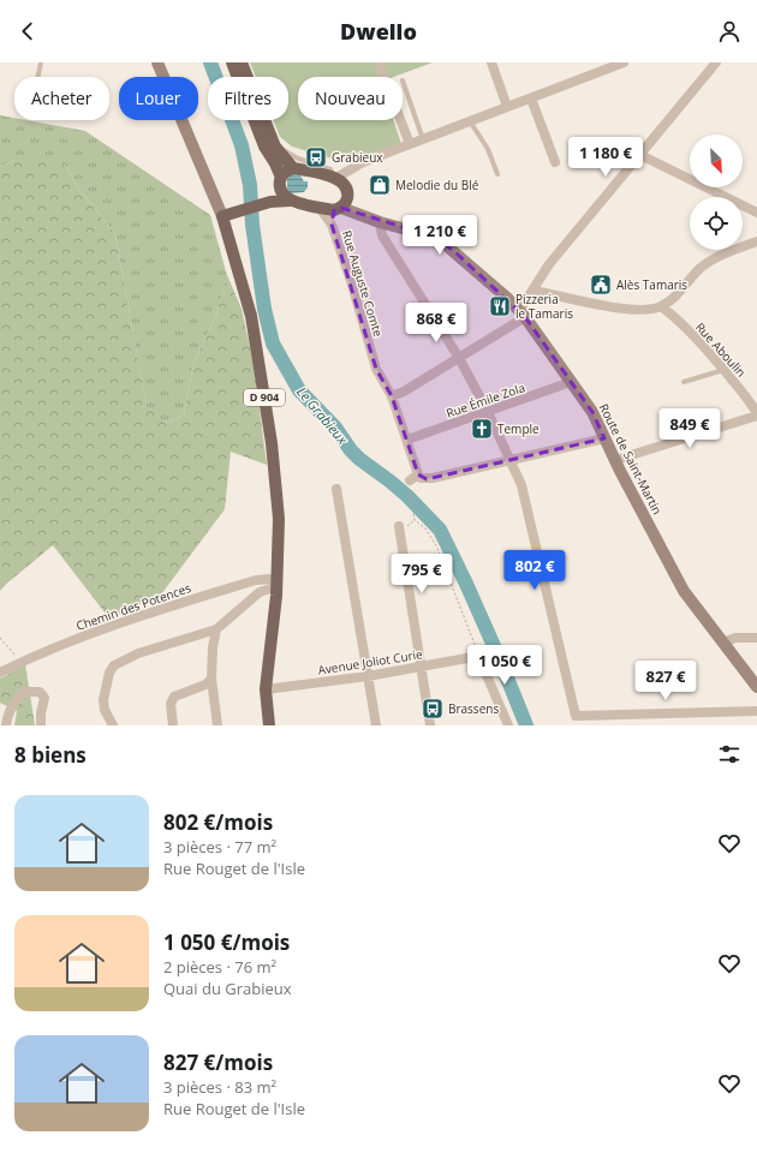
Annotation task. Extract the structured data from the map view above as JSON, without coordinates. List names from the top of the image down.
{
  "streets": {
    "main road": ["D 904", "Route de Saint-Martin"],
    "street": [
      "Rue Auguste Comte",
      "Rue Aboulin",
      "Rue Émile Zola",
      "Chemin des Potences",
      "Avenue Joliot Curie"
    ]
  },
  "crossings": [
    ["Rue Auguste Comte", "Rue Émile Zola"],
    ["Rue Auguste Comte", "Route de Saint-Martin"],
    ["D 904", "Route de Saint-Martin"],
    ["D 904", "Chemin des Potences"],
    ["D 904", "Avenue Joliot Curie"],
    ["Rue Émile Zola", "Route de Saint-Martin"]
  ],
  "water": ["Le Grabieux"],
  "places": {
    "bus stop": ["Grabieux", "Brassens"],
    "shop": ["Melodie du Blé"],
    "public building": ["Alès Tamaris"],
    "restaurant": ["Pizzeria le Tamaris"],
    "church": ["Temple"]
  },
  "north": "bottom right",
  "page": {
    "header": "Dwello",
    "chip": [
      "Acheter",
      "Louer",
      "Filtres",
      "Nouveau"
    ],
    "price": [
      "1 180 €",
      "1 210 €",
      "868 €",
      "849 €",
      "802 €",
      "795 €",
      "1 050 €",
      "827 €"
    ],
    "heading": "8 biens",
    "list": [
      {
        "name": "802 €/mois",
        "note": "3 pièces · 77 m² · Rue Rouget de l'Isle"
      },
      {
        "name": "1 050 €/mois",
        "note": "2 pièces · 76 m² · Quai du Grabieux"
      },
      {
        "name": "827 €/mois",
        "note": "3 pièces · 83 m² · Rue Rouget de l'Isle"
      }
    ]
  }
}
